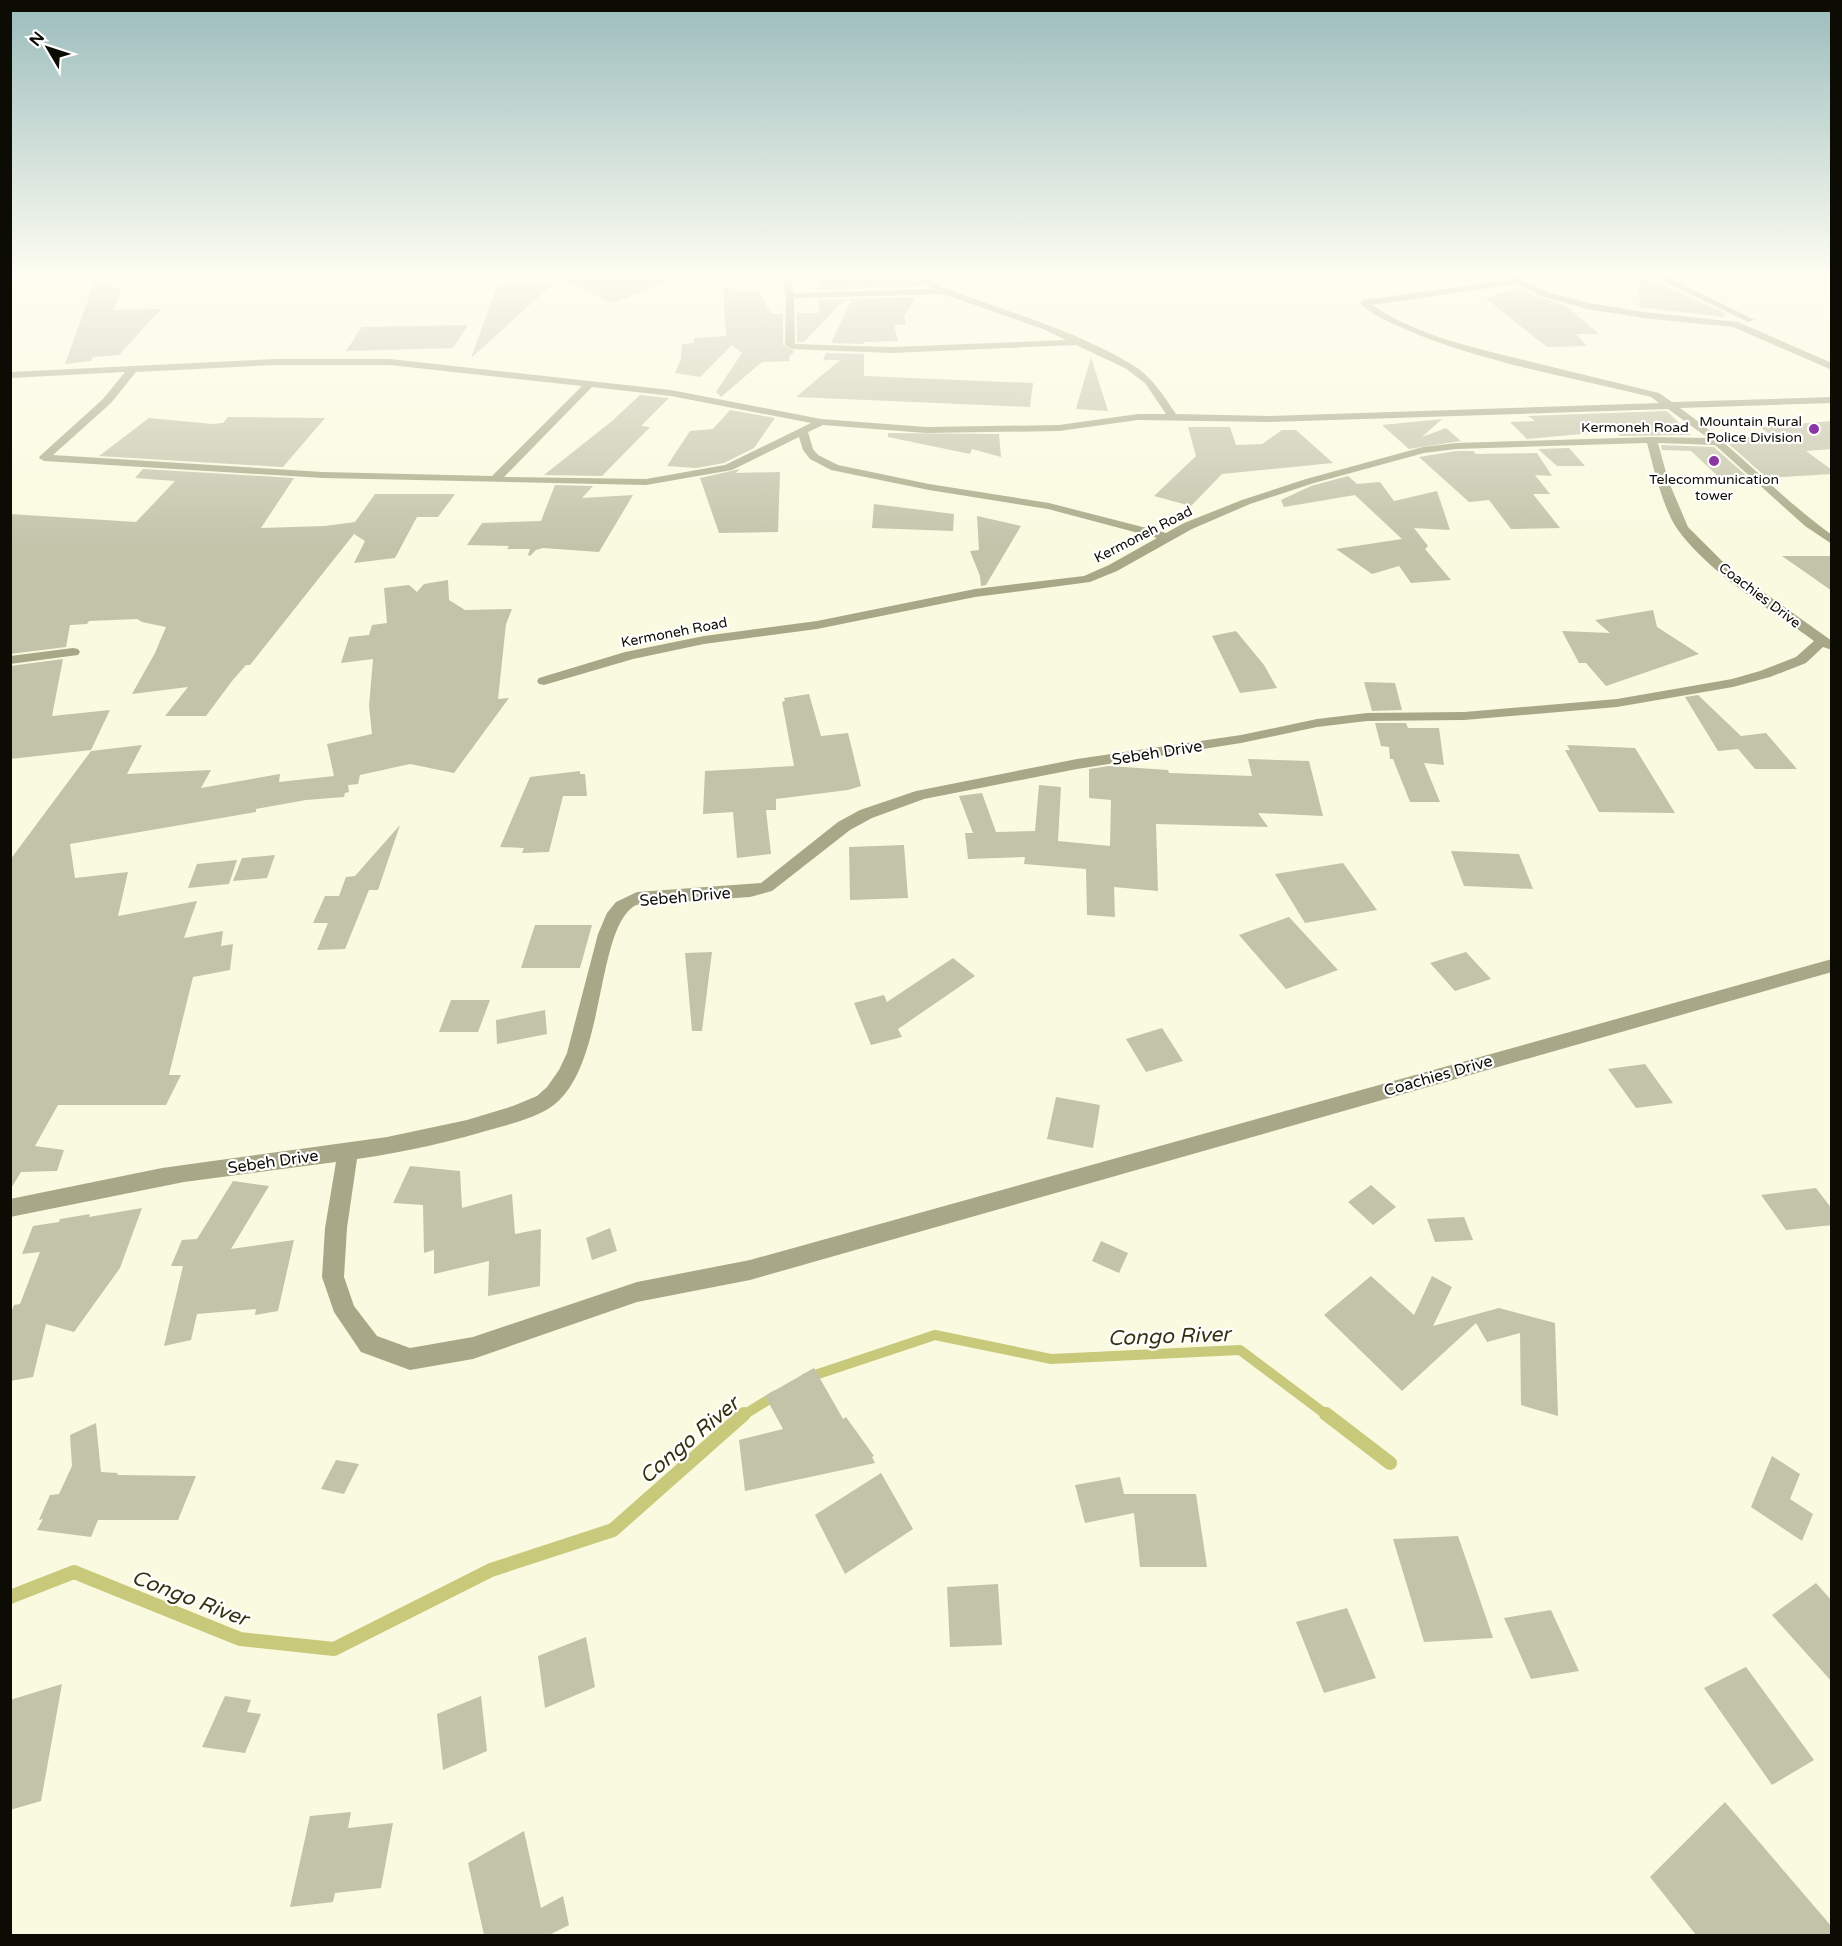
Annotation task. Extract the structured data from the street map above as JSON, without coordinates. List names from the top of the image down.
{
  "streets": {
    "street": ["Kermoneh Road", "Coachies Drive", "Sebeh Drive"]
  },
  "crossings": [
    ["Kermoneh Road", "Coachies Drive"],
    ["Coachies Drive", "Sebeh Drive"]
  ],
  "water": ["Congo River"],
  "places": ["Mountain Rural Police Division", "Telecommunication tower"],
  "north": "top left"
}
